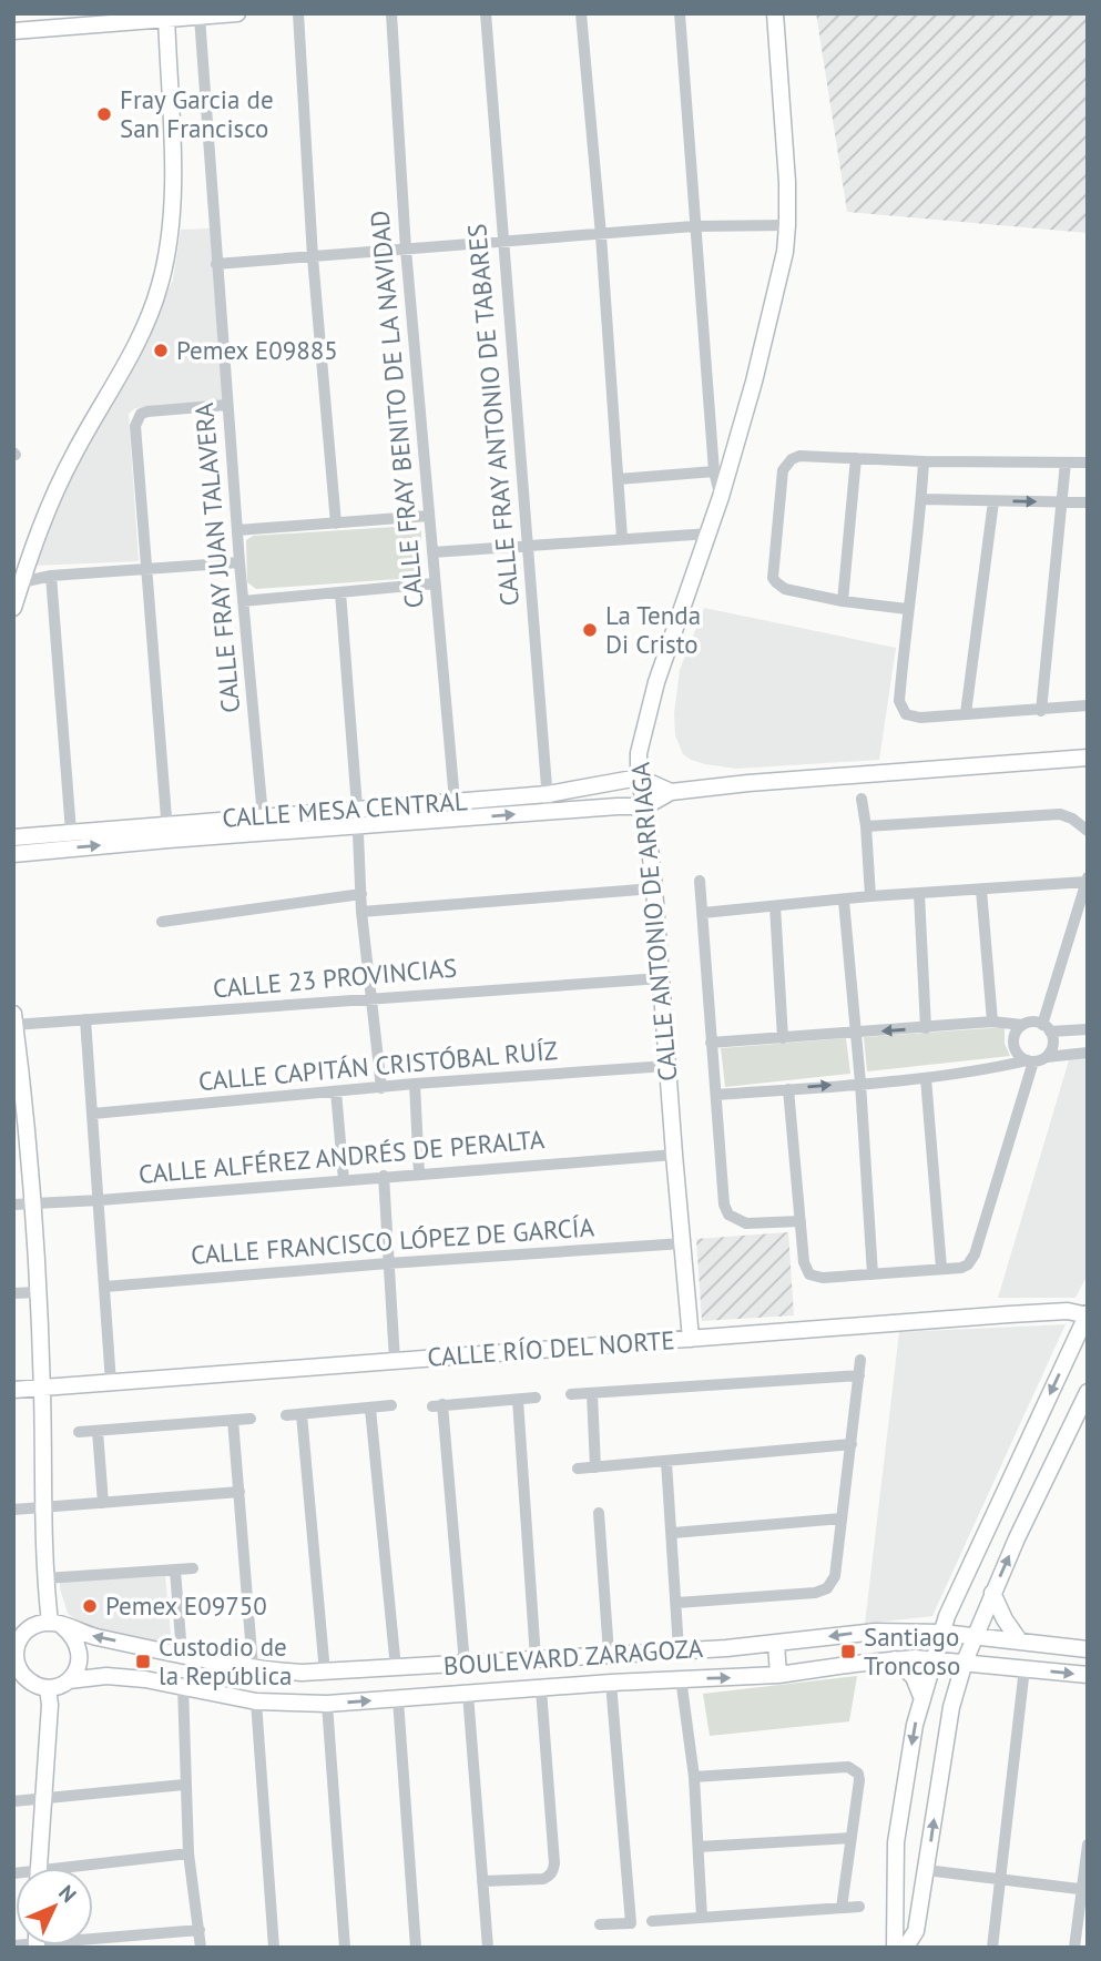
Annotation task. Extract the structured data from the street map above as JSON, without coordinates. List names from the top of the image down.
{
  "streets": {
    "main road": [
      "CALLE MESA CENTRAL",
      "CALLE ANTONIO DE ARRIAGA",
      "CALLE RÍO DEL NORTE",
      "BOULEVARD ZARAGOZA"
    ],
    "street": [
      "CALLE FRAY BENITO DE LA NAVIDAD",
      "CALLE FRAY ANTONIO DE TABARES",
      "CALLE FRAY JUAN TALAVERA",
      "CALLE 23 PROVINCIAS",
      "CALLE CAPITÁN CRISTÓBAL RUÍZ",
      "CALLE ALFÉREZ ANDRÉS DE PERALTA",
      "CALLE FRANCISCO LÓPEZ DE GARCÍA"
    ]
  },
  "crossings": [
    ["CALLE FRAY BENITO DE LA NAVIDAD", "CALLE MESA CENTRAL"],
    ["CALLE FRAY ANTONIO DE TABARES", "CALLE MESA CENTRAL"],
    ["CALLE FRAY JUAN TALAVERA", "CALLE MESA CENTRAL"],
    ["CALLE MESA CENTRAL", "CALLE ANTONIO DE ARRIAGA"],
    ["CALLE ANTONIO DE ARRIAGA", "CALLE 23 PROVINCIAS"],
    ["CALLE ANTONIO DE ARRIAGA", "CALLE CAPITÁN CRISTÓBAL RUÍZ"],
    ["CALLE ANTONIO DE ARRIAGA", "CALLE ALFÉREZ ANDRÉS DE PERALTA"],
    ["CALLE ANTONIO DE ARRIAGA", "CALLE FRANCISCO LÓPEZ DE GARCÍA"],
    ["CALLE ANTONIO DE ARRIAGA", "CALLE RÍO DEL NORTE"]
  ],
  "places": {
    "other": [
      "Fray Garcia de San Francisco",
      "Pemex E09885",
      "La Tenda Di Cristo",
      "Pemex E09750"
    ],
    "transit": ["Santiago Troncoso", "Custodio de la República"]
  },
  "north": "top right"
}
